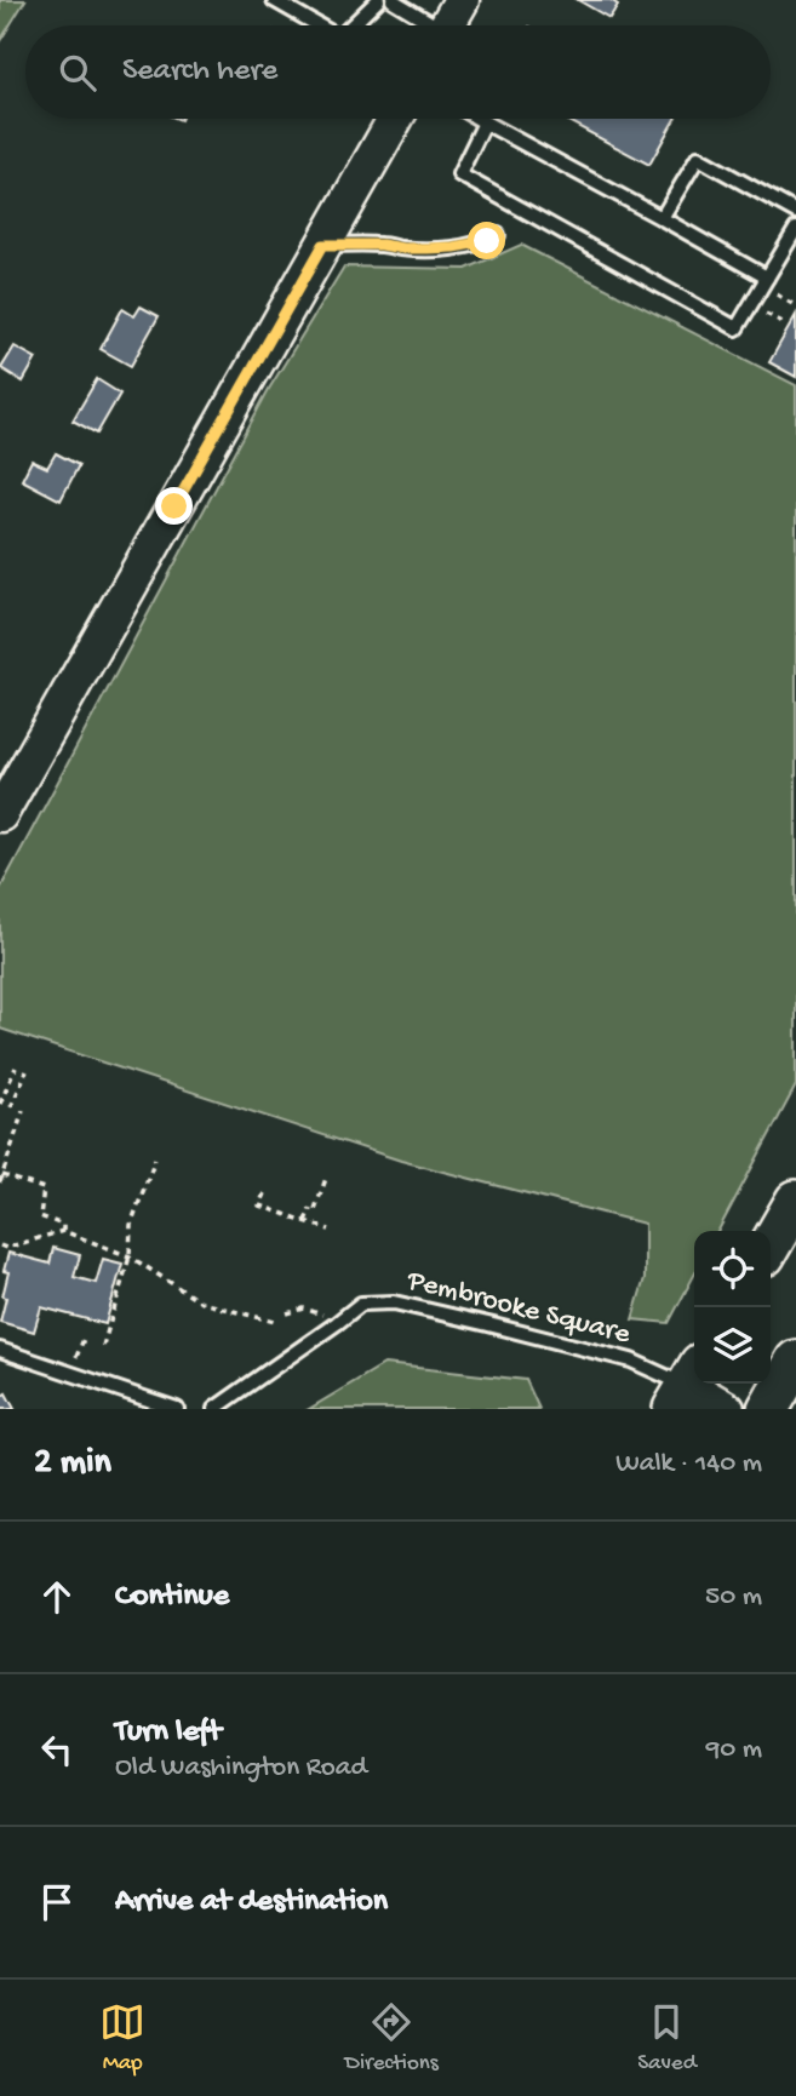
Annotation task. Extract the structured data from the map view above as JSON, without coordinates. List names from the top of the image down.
{
  "streets": {
    "lane": ["Pembrooke Square"]
  },
  "page": {
    "search": "Search here",
    "heading": ["2 min", "Walk · 140 m"],
    "list": [
      ["Continue", "50 m"],
      ["Turn left", "Old Washington Road", "90 m"],
      "Arrive at destination"
    ],
    "nav": ["Map", "Directions", "Saved"]
  }
}
